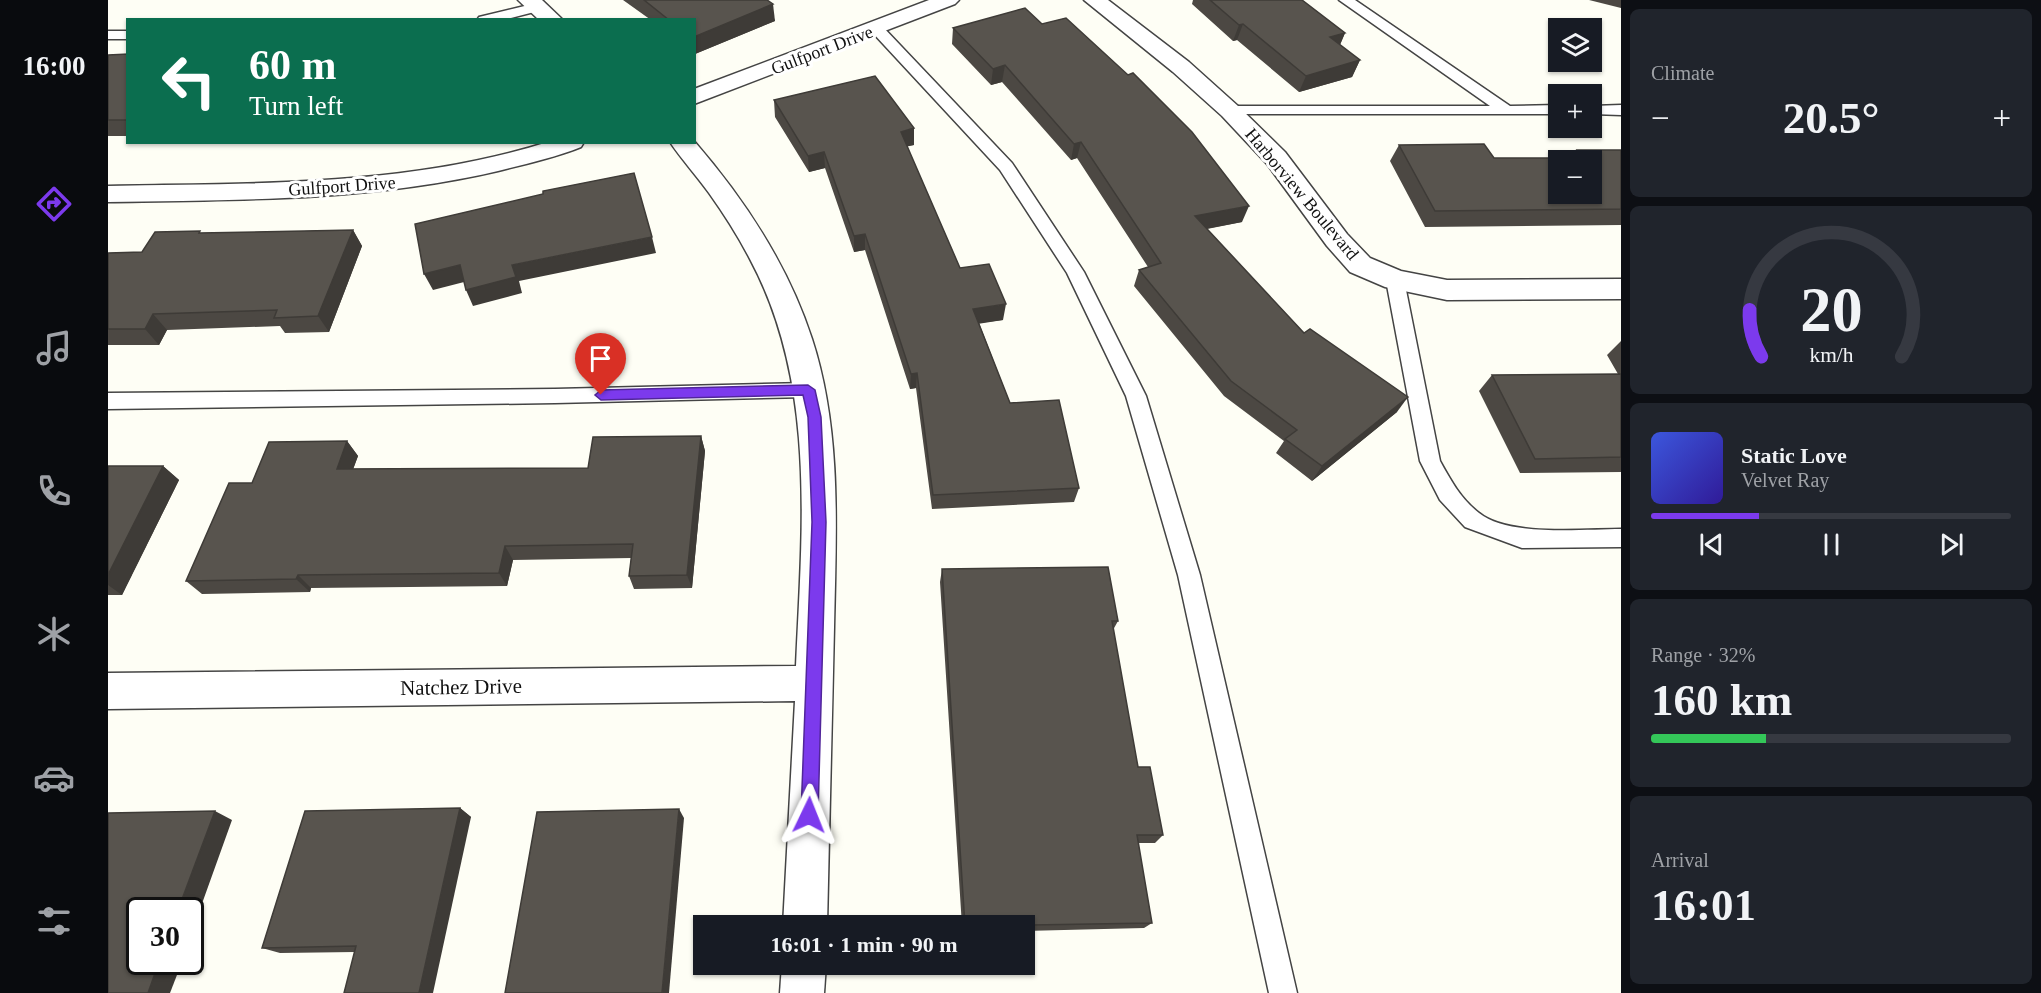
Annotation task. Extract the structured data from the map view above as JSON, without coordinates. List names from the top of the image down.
{
  "streets": {
    "street": ["Gulfport Drive", "Harborview Boulevard", "Natchez Drive"]
  },
  "page": {
    "tabs": "16:00",
    "tile": [
      "Climate",
      ["Range · 32%", "160 km"],
      ["Arrival", "16:01"]
    ],
    "map_buttons": ["+", "−"],
    "turn": ["60 m", "Turn left"],
    "heat": ["−", "20.5°", "+"],
    "song": ["Static Love", "Velvet Ray"],
    "limit": "30",
    "trip": "16:01 · 1 min · 90 m",
    "gauge": ["20", "km/h"]
  }
}
